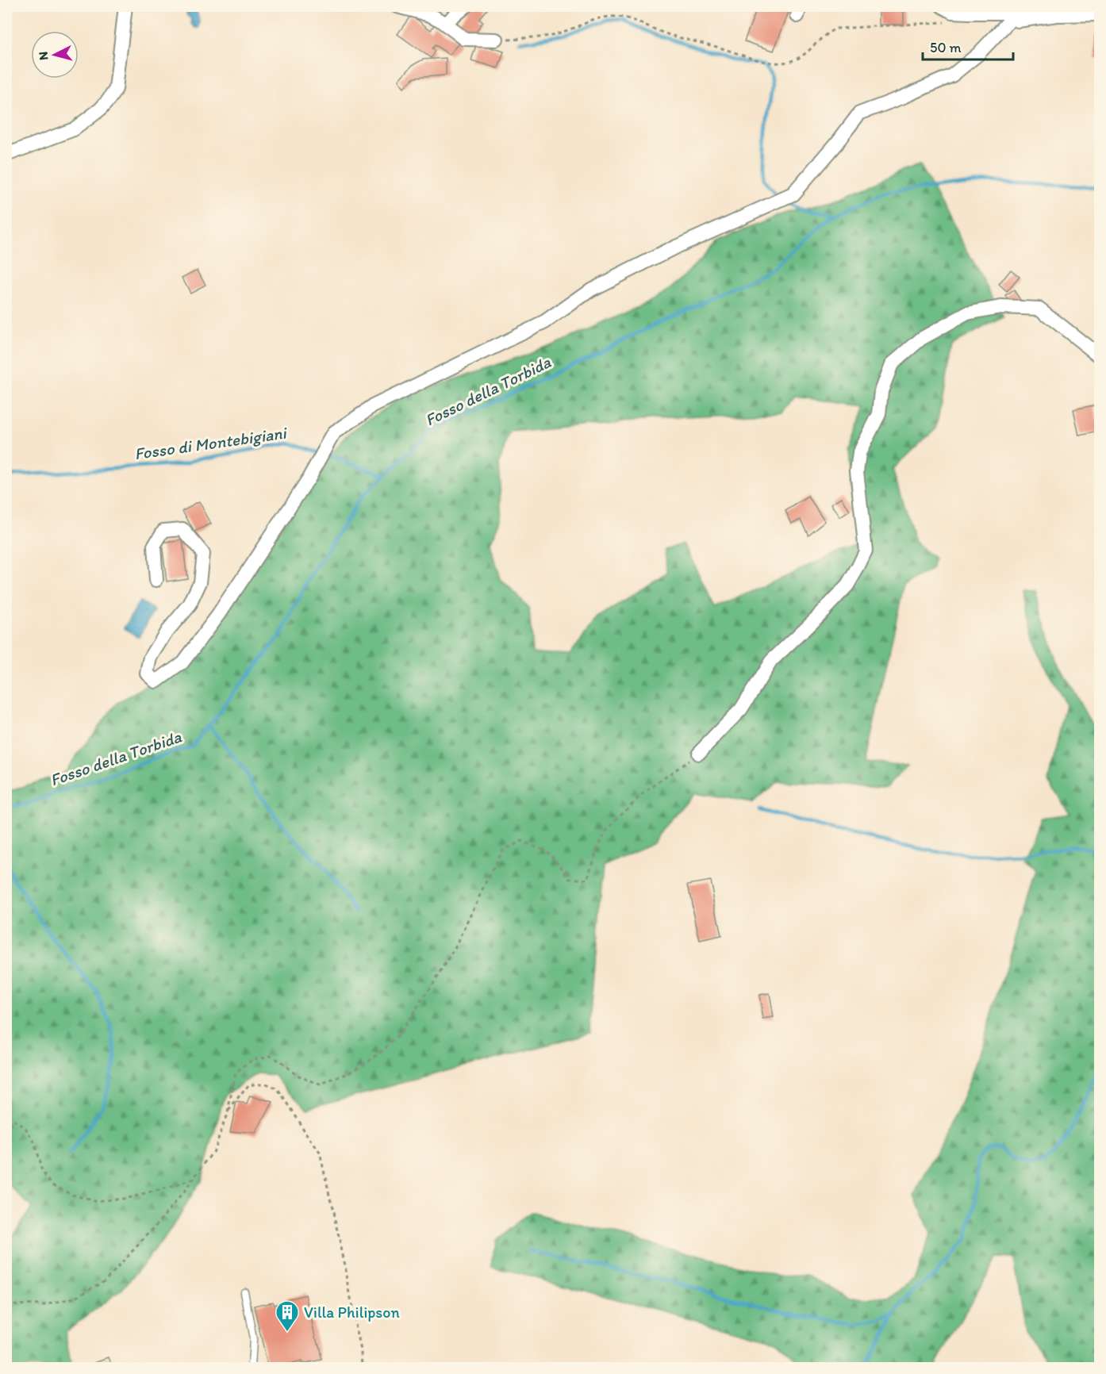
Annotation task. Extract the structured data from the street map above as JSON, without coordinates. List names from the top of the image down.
{
  "water": ["Fosso della Torbida", "Fosso di Montebigiani"],
  "places": {
    "building": ["Villa Philipson"]
  },
  "scale_bar": "50 m",
  "north": "left"
}
